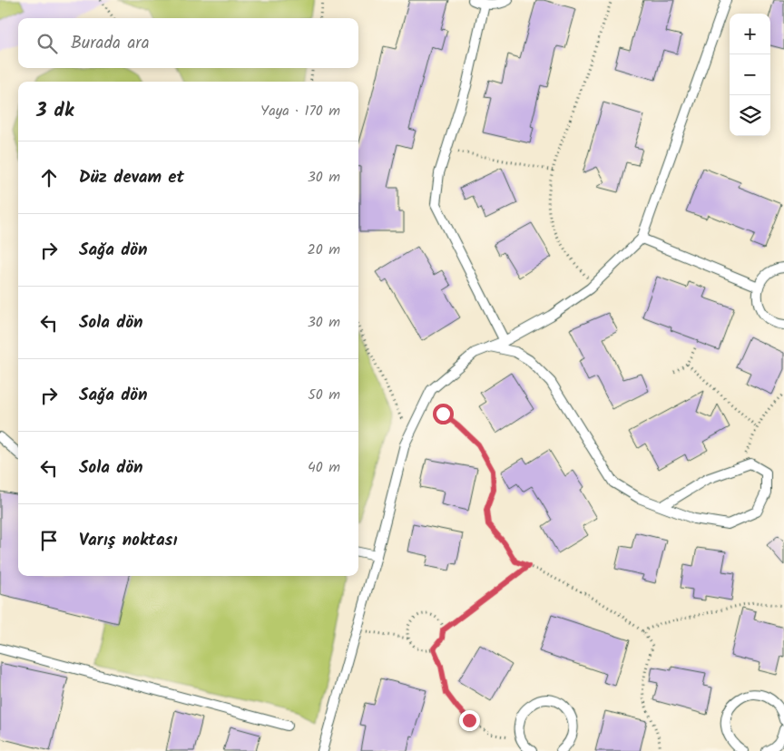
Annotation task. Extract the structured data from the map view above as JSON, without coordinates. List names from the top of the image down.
{
  "page": {
    "map_buttons": ["+", "−"],
    "search": "Burada ara",
    "heading": ["3 dk", "Yaya · 170 m"],
    "list": [
      ["Düz devam et", "30 m"],
      ["Sağa dön", "20 m"],
      ["Sola dön", "30 m"],
      ["Sağa dön", "50 m"],
      ["Sola dön", "40 m"],
      "Varış noktası"
    ]
  }
}
